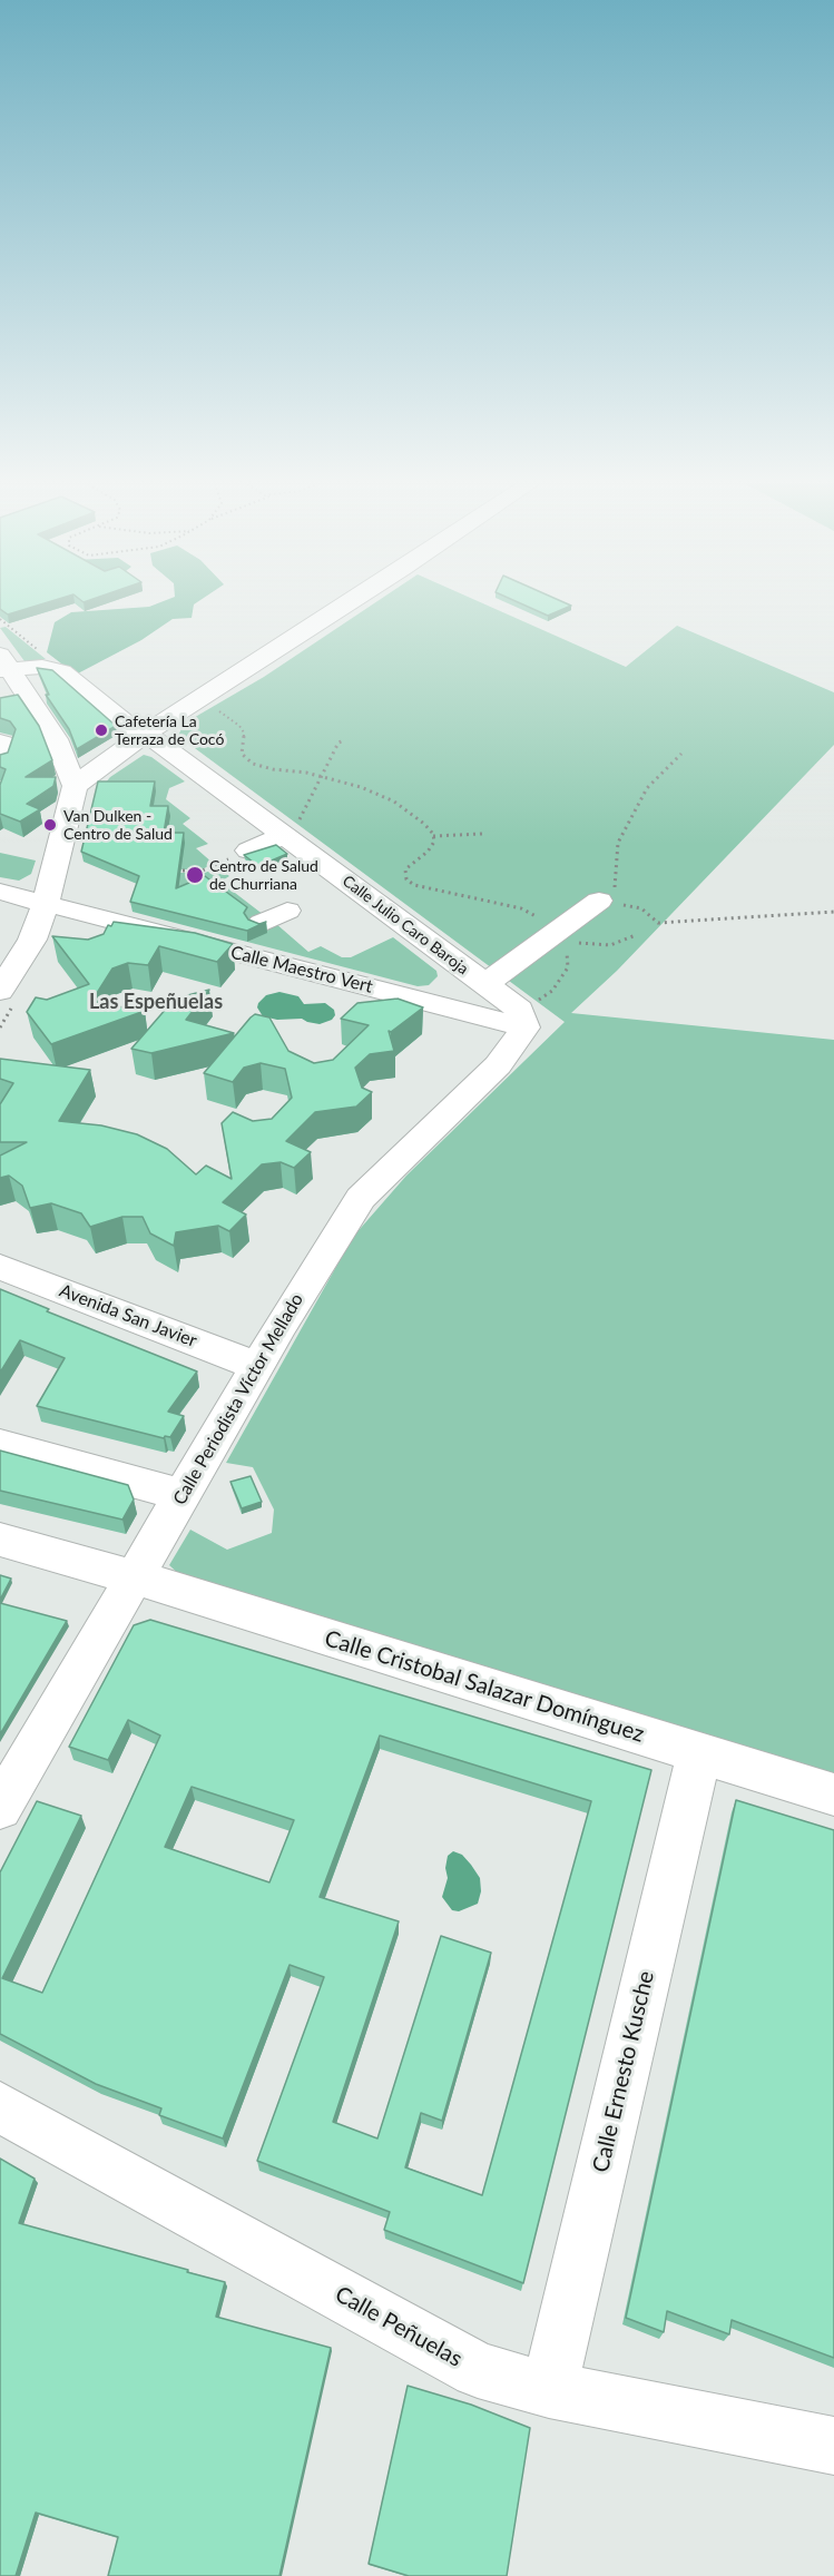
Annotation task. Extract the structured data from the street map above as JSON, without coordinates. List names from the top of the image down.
{
  "streets": {
    "street": [
      "Calle Julio Caro Baroja",
      "Calle Maestro Vert",
      "Avenida San Javier",
      "Calle Periodista Víctor Mellado",
      "Calle Cristobal Salazar Domínguez",
      "Calle Ernesto Kusche",
      "Calle Peñuelas"
    ]
  },
  "crossings": [
    ["Calle Julio Caro Baroja", "Calle Maestro Vert"],
    ["Calle Julio Caro Baroja", "Calle Periodista Víctor Mellado"],
    ["Calle Maestro Vert", "Calle Periodista Víctor Mellado"],
    ["Avenida San Javier", "Calle Periodista Víctor Mellado"],
    ["Calle Periodista Víctor Mellado", "Calle Cristobal Salazar Domínguez"],
    ["Calle Cristobal Salazar Domínguez", "Calle Ernesto Kusche"],
    ["Calle Ernesto Kusche", "Calle Peñuelas"]
  ],
  "districts": ["Las Espeñuelas"],
  "places": ["Cafetería La Terraza de Cocó", "Van Dulken - Centro de Salud", "Centro de Salud de Churriana"]
}
